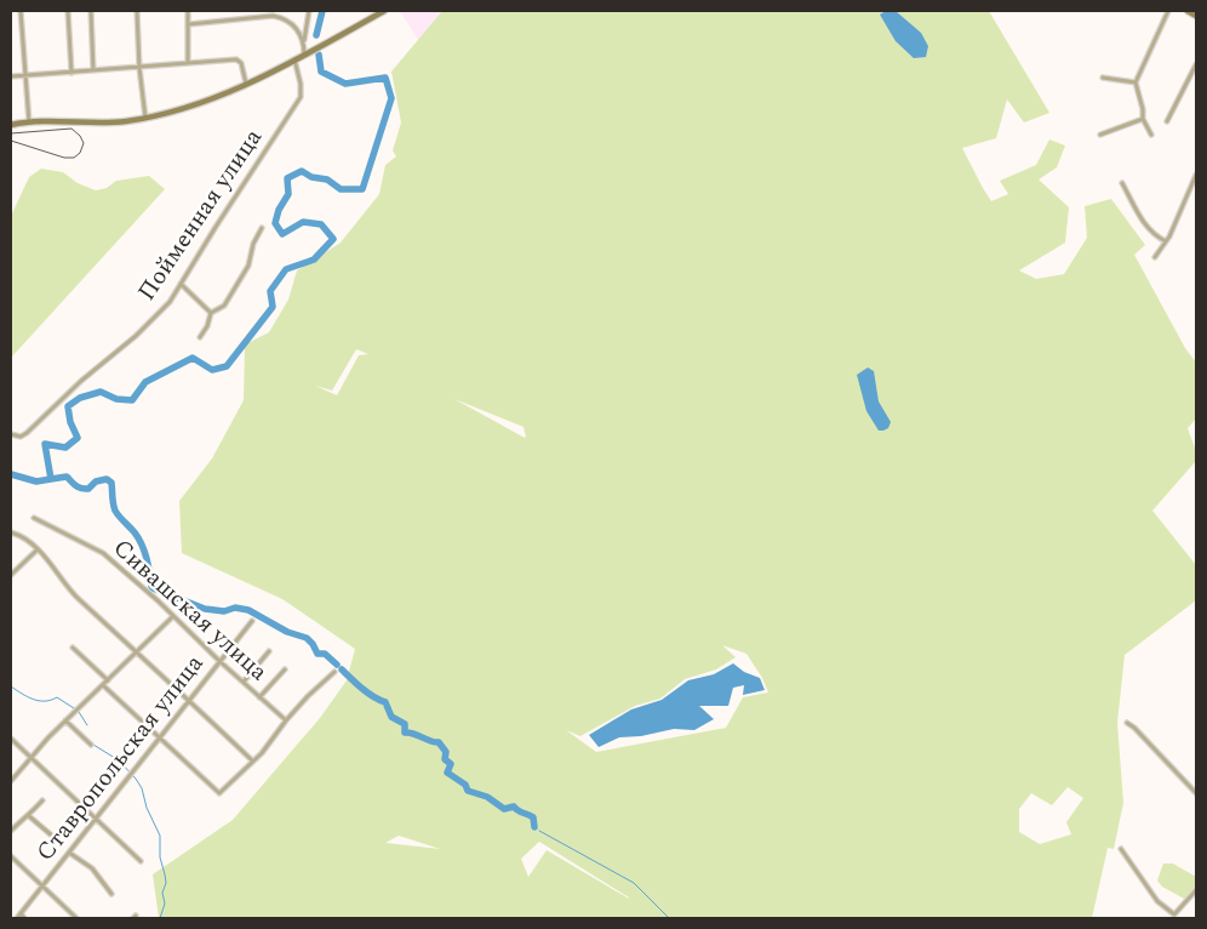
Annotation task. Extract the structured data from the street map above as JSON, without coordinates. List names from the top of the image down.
{
  "streets": {
    "street": ["Пойменная улица", "Сивашская улица", "Ставропольская улица"]
  },
  "crossings": [
    ["Сивашская улица", "Ставропольская улица"]
  ]
}
